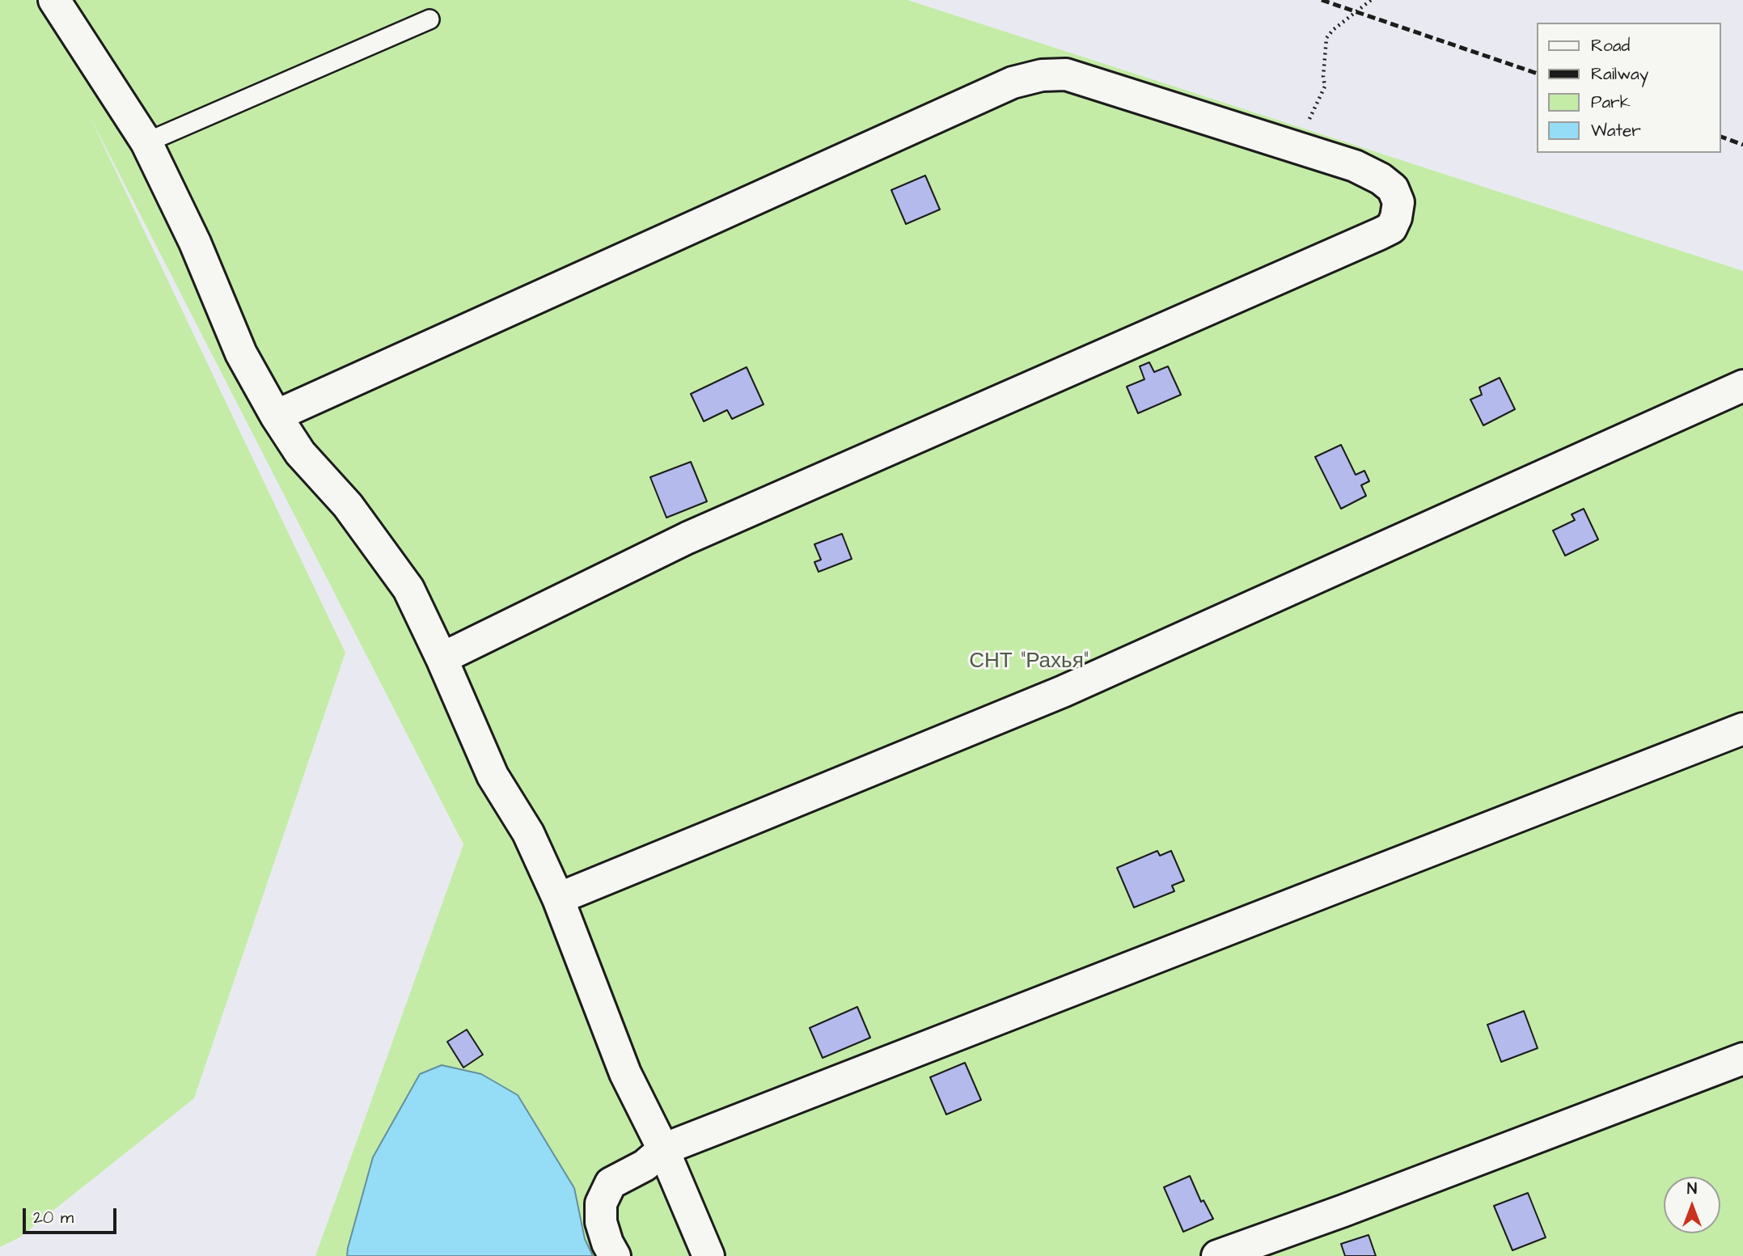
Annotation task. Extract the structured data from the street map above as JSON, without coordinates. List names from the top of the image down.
{
  "parks": ["СНТ \"Рахья\""],
  "legend": [
    "Road",
    "Railway",
    "Park",
    "Water"
  ],
  "scale_bar": "20 m",
  "north": "top"
}
